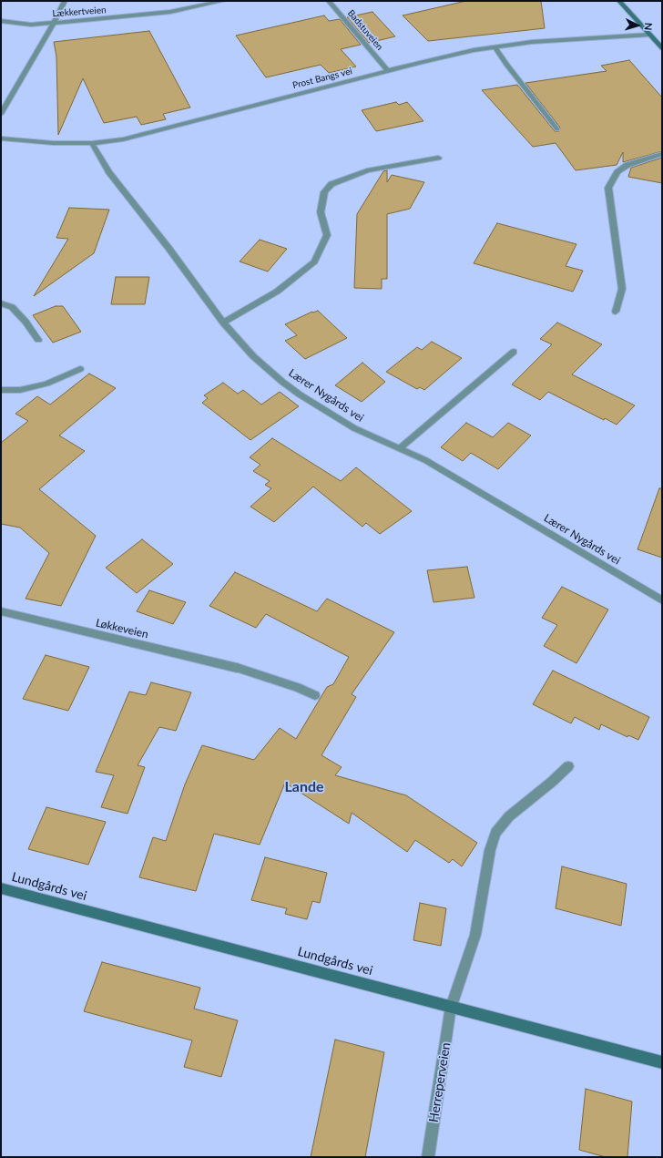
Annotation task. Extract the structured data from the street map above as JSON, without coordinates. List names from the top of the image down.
{
  "streets": {
    "street": [
      "Lækkertveien",
      "Badstuveien",
      "Prost Bangs vei",
      "Lærer Nygårds vei",
      "Løkkeveien",
      "Lundgårds vei",
      "Herreperveien"
    ]
  },
  "crossings": [
    ["Badstuveien", "Prost Bangs vei"],
    ["Prost Bangs vei", "Lærer Nygårds vei"],
    ["Lundgårds vei", "Herreperveien"]
  ],
  "districts": ["Lande"],
  "north": "right"
}
